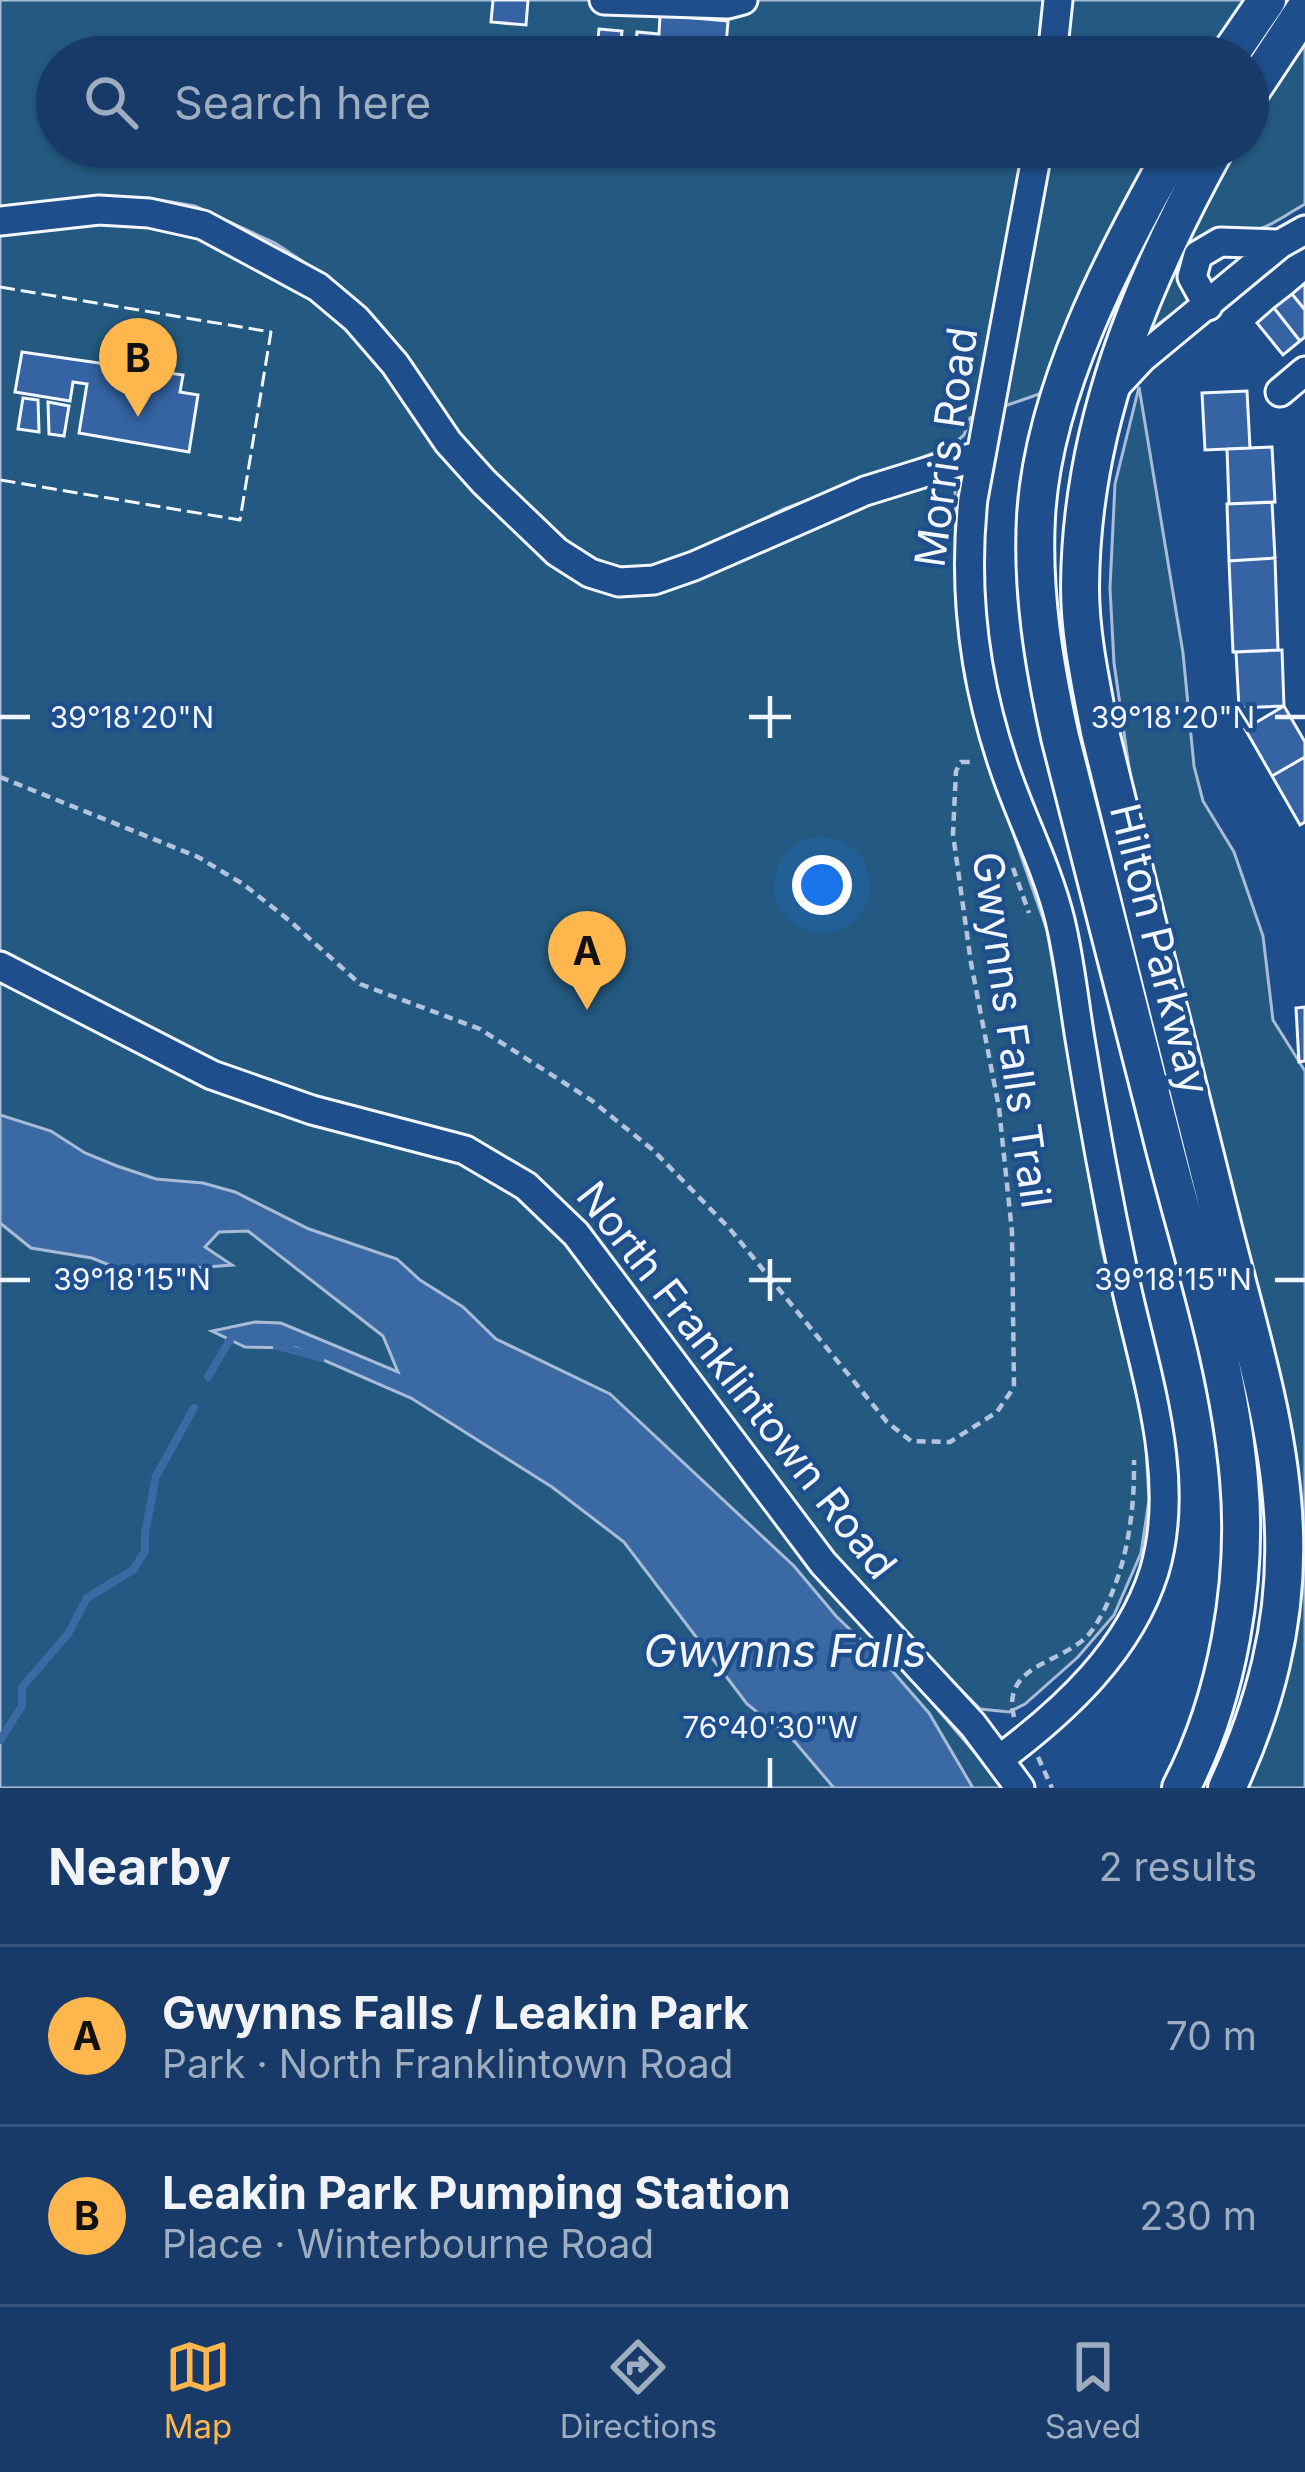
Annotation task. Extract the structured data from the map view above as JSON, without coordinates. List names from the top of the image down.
{
  "streets": {
    "main road": ["Hilton Parkway"],
    "street": ["Morris Road", "North Franklintown Road"],
    "path": ["Gwynns Falls Trail"]
  },
  "crossings": [
    ["Morris Road", "North Franklintown Road"]
  ],
  "water": ["Gwynns Falls"],
  "page": {
    "search": "Search here",
    "pins": ["B", "A"],
    "heading": ["Nearby", "2 results"],
    "list": [
      {
        "mark": "A",
        "name": "Gwynns Falls / Leakin Park",
        "note": "Park · North Franklintown Road",
        "value": "70 m"
      },
      {
        "mark": "B",
        "name": "Leakin Park Pumping Station",
        "note": "Place · Winterbourne Road",
        "value": "230 m"
      }
    ],
    "nav": ["Map", "Directions", "Saved"]
  },
  "coordinates": ["39°18'20\"N", "39°18'15\"N", "76°40'30\"W"]
}
